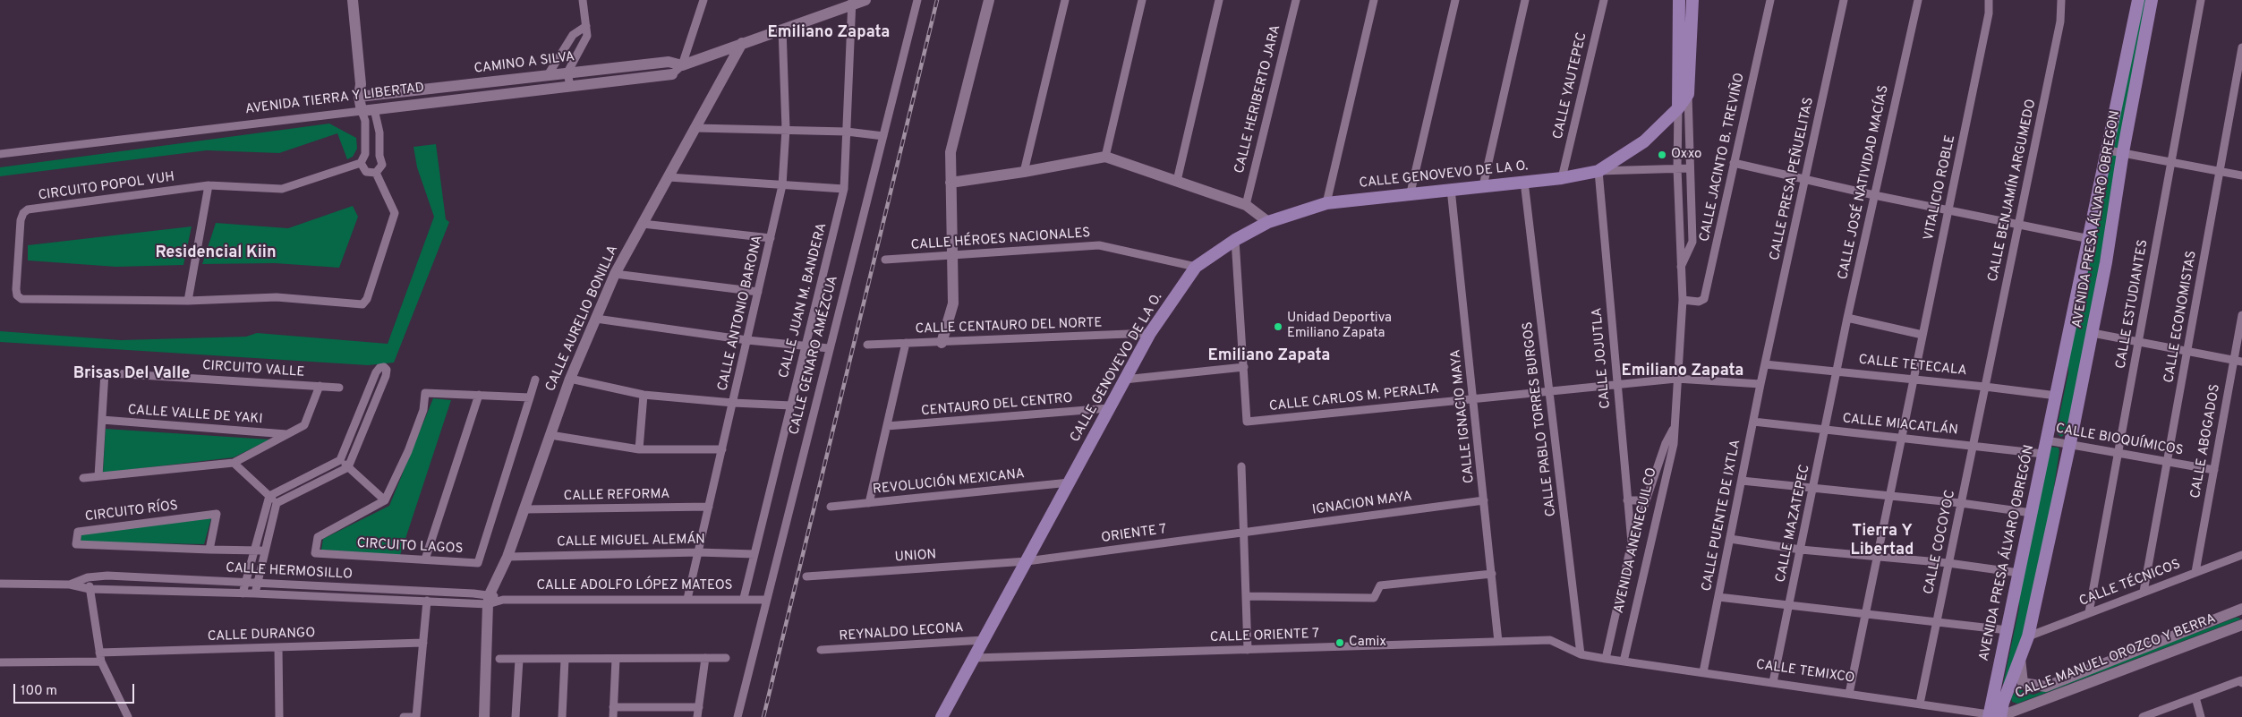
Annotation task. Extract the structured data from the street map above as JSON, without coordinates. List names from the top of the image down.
{
  "streets": {
    "main road": [
      "CALLE GENOVEVO DE LA O.",
      "AVENIDA PRESA ÁLVARO OBREGON",
      "AVENIDA ANENECUILCO",
      "AVENIDA PRESA ÁLVARO OBREGÓN"
    ],
    "street": [
      "CAMINO A SILVA",
      "CALLE YAUTEPEC",
      "AVENIDA TIERRA Y LIBERTAD",
      "CALLE HERIBERTO JARA",
      "CALLE JACINTO B. TREVIÑO",
      "CALLE PRESA PEÑUELITAS",
      "CALLE JOSÉ NATIVIDAD MACÍAS",
      "CIRCUITO POPOL VUH",
      "VITALICIO ROBLE",
      "CALLE BENJAMÍN ARGUMEDO",
      "CALLE HÉROES NACIONALES",
      "CALLE JUAN M. BANDERA",
      "CALLE ESTUDIANTES",
      "CALLE ANTONIO BARONA",
      "CALLE ECONOMISTAS",
      "CALLE AURELIO BONILLA",
      "CALLE CENTAURO DEL NORTE",
      "CALLE GENARO AMÉZCUA",
      "CALLE JOJUTLA",
      "CALLE TETECALA",
      "CIRCUITO VALLE",
      "CALLE CARLOS M. PERALTA",
      "CENTAURO DEL CENTRO",
      "CALLE VALLE DE YAKI",
      "CALLE IGNACIO MAYA",
      "CALLE PABLO TORRES BURGOS",
      "CALLE MIACATLÁN",
      "CALLE BIOQUÍMICOS",
      "CALLE ABOGADOS",
      "REVOLUCIÓN MEXICANA",
      "CALLE REFORMA",
      "IGNACION MAYA",
      "CIRCUITO RÍOS",
      "CALLE PUENTE DE IXTLA",
      "CALLE MAZATEPEC",
      "ORIENTE 7",
      "CALLE MIGUEL ALEMÁN",
      "CALLE COCOYOC",
      "CIRCUITO LAGOS",
      "UNION",
      "CALLE HERMOSILLO",
      "CALLE TÉCNICOS",
      "CALLE ADOLFO LÓPEZ MATEOS",
      "REYNALDO LECONA",
      "CALLE DURANGO",
      "CALLE ORIENTE 7",
      "CALLE MANUEL OROZCO Y BERRA",
      "CALLE TEMIXCO"
    ]
  },
  "crossings": [
    ["CALLE YAUTEPEC", "CALLE GENOVEVO DE LA O."],
    ["CALLE JACINTO B. TREVIÑO", "AVENIDA ANENECUILCO"],
    ["CALLE GENOVEVO DE LA O.", "CALLE HÉROES NACIONALES"],
    ["CALLE GENOVEVO DE LA O.", "CALLE CENTAURO DEL NORTE"],
    ["CALLE GENOVEVO DE LA O.", "CALLE JOJUTLA"],
    ["CALLE GENOVEVO DE LA O.", "CENTAURO DEL CENTRO"],
    ["CALLE GENOVEVO DE LA O.", "CALLE IGNACIO MAYA"],
    ["CALLE GENOVEVO DE LA O.", "CALLE PABLO TORRES BURGOS"],
    ["CALLE GENOVEVO DE LA O.", "REVOLUCIÓN MEXICANA"],
    ["CALLE GENOVEVO DE LA O.", "ORIENTE 7"],
    ["CALLE GENOVEVO DE LA O.", "AVENIDA ANENECUILCO"],
    ["CALLE GENOVEVO DE LA O.", "UNION"],
    ["CALLE GENOVEVO DE LA O.", "REYNALDO LECONA"],
    ["CALLE GENOVEVO DE LA O.", "CALLE ORIENTE 7"],
    ["CALLE PRESA PEÑUELITAS", "CALLE TETECALA"],
    ["CALLE PRESA PEÑUELITAS", "CALLE PUENTE DE IXTLA"],
    ["CALLE JOSÉ NATIVIDAD MACÍAS", "CALLE TETECALA"],
    ["CALLE JOSÉ NATIVIDAD MACÍAS", "CALLE MAZATEPEC"],
    ["VITALICIO ROBLE", "CALLE TETECALA"],
    ["VITALICIO ROBLE", "CALLE MIACATLÁN"],
    ["VITALICIO ROBLE", "CALLE TEMIXCO"],
    ["CALLE BENJAMÍN ARGUMEDO", "CALLE TETECALA"],
    ["CALLE BENJAMÍN ARGUMEDO", "CALLE COCOYOC"],
    ["AVENIDA PRESA ÁLVARO OBREGON", "CALLE BIOQUÍMICOS"],
    ["AVENIDA PRESA ÁLVARO OBREGON", "AVENIDA PRESA ÁLVARO OBREGÓN"],
    ["CALLE JUAN M. BANDERA", "CALLE MIGUEL ALEMÁN"],
    ["CALLE JUAN M. BANDERA", "CALLE ADOLFO LÓPEZ MATEOS"],
    ["CALLE ESTUDIANTES", "CALLE BIOQUÍMICOS"],
    ["CALLE ESTUDIANTES", "CALLE TÉCNICOS"],
    ["CALLE ANTONIO BARONA", "CALLE REFORMA"],
    ["CALLE ANTONIO BARONA", "CALLE MIGUEL ALEMÁN"],
    ["CALLE ANTONIO BARONA", "CALLE ADOLFO LÓPEZ MATEOS"],
    ["CALLE ECONOMISTAS", "CALLE BIOQUÍMICOS"],
    ["CALLE ECONOMISTAS", "CALLE TÉCNICOS"],
    ["CALLE AURELIO BONILLA", "CALLE REFORMA"],
    ["CALLE AURELIO BONILLA", "CALLE MIGUEL ALEMÁN"],
    ["CALLE AURELIO BONILLA", "CALLE HERMOSILLO"],
    ["CALLE AURELIO BONILLA", "CALLE ADOLFO LÓPEZ MATEOS"],
    ["CALLE GENARO AMÉZCUA", "CALLE ADOLFO LÓPEZ MATEOS"],
    ["CALLE JOJUTLA", "CALLE CARLOS M. PERALTA"],
    ["CALLE JOJUTLA", "AVENIDA ANENECUILCO"],
    ["CALLE TETECALA", "CALLE PUENTE DE IXTLA"],
    ["CALLE TETECALA", "CALLE MAZATEPEC"],
    ["CALLE TETECALA", "CALLE COCOYOC"],
    ["CALLE TETECALA", "AVENIDA PRESA ÁLVARO OBREGÓN"],
    ["CIRCUITO VALLE", "CALLE VALLE DE YAKI"],
    ["CALLE CARLOS M. PERALTA", "CALLE IGNACIO MAYA"],
    ["CALLE CARLOS M. PERALTA", "CALLE PABLO TORRES BURGOS"],
    ["CALLE CARLOS M. PERALTA", "CALLE PUENTE DE IXTLA"],
    ["CALLE CARLOS M. PERALTA", "AVENIDA ANENECUILCO"],
    ["CALLE IGNACIO MAYA", "IGNACION MAYA"],
    ["CALLE IGNACIO MAYA", "CALLE ORIENTE 7"],
    ["CALLE PABLO TORRES BURGOS", "CALLE ORIENTE 7"],
    ["CALLE MIACATLÁN", "CALLE PUENTE DE IXTLA"],
    ["CALLE MIACATLÁN", "CALLE MAZATEPEC"],
    ["CALLE MIACATLÁN", "CALLE COCOYOC"],
    ["CALLE MIACATLÁN", "AVENIDA PRESA ÁLVARO OBREGÓN"],
    ["CALLE BIOQUÍMICOS", "CALLE ABOGADOS"],
    ["CALLE BIOQUÍMICOS", "AVENIDA PRESA ÁLVARO OBREGÓN"],
    ["CALLE ABOGADOS", "CALLE TÉCNICOS"],
    ["IGNACION MAYA", "ORIENTE 7"],
    ["CALLE PUENTE DE IXTLA", "CALLE TEMIXCO"],
    ["CALLE MAZATEPEC", "CALLE TEMIXCO"],
    ["ORIENTE 7", "UNION"],
    ["AVENIDA ANENECUILCO", "CALLE ORIENTE 7"],
    ["AVENIDA ANENECUILCO", "CALLE TEMIXCO"],
    ["CALLE COCOYOC", "CALLE TEMIXCO"],
    ["AVENIDA PRESA ÁLVARO OBREGÓN", "CALLE MANUEL OROZCO Y BERRA"],
    ["AVENIDA PRESA ÁLVARO OBREGÓN", "CALLE TEMIXCO"],
    ["CALLE HERMOSILLO", "CALLE ADOLFO LÓPEZ MATEOS"],
    ["CALLE ORIENTE 7", "CALLE TEMIXCO"],
    ["CALLE MANUEL OROZCO Y BERRA", "CALLE TEMIXCO"]
  ],
  "districts": [
    "Emiliano Zapata",
    "Residencial Kiin",
    "Emiliano Zapata",
    "Emiliano Zapata",
    "Brisas Del Valle",
    "Tierra Y Libertad"
  ],
  "places": ["Oxxo", "Unidad Deportiva Emiliano Zapata", "Camix"],
  "scale_bar": "100 m"
}
